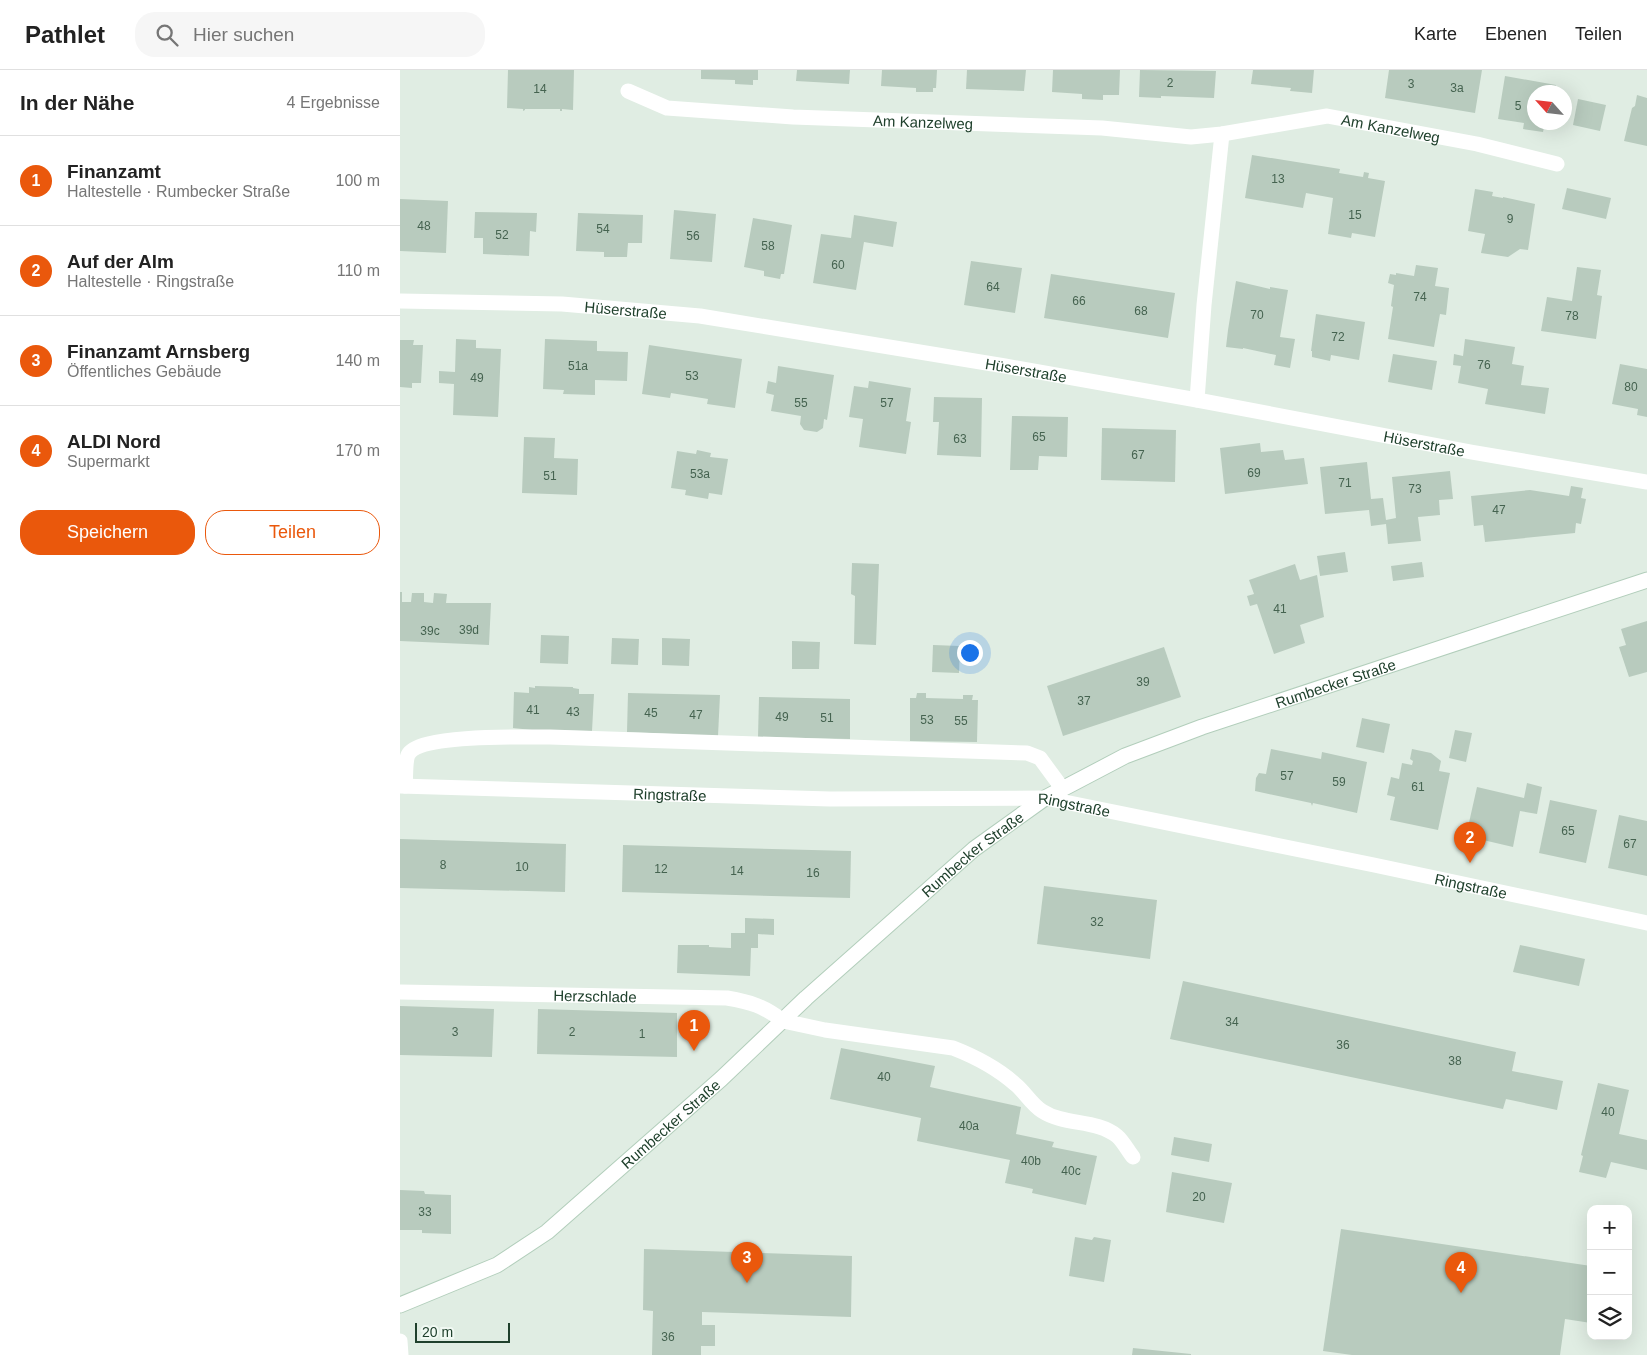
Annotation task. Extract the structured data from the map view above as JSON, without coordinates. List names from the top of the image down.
{
  "streets": {
    "street": [
      "Am Kanzelweg",
      "Hüserstraße",
      "Rumbecker Straße",
      "Ringstraße",
      "Herzschlade"
    ]
  },
  "crossings": [
    ["Rumbecker Straße", "Ringstraße"],
    ["Rumbecker Straße", "Herzschlade"]
  ],
  "house_numbers": [
    "2",
    "3",
    "3a",
    "14",
    "5",
    "13",
    "15",
    "9",
    "48",
    "54",
    "52",
    "56",
    "58",
    "60",
    "64",
    "74",
    "66",
    "68",
    "70",
    "78",
    "72",
    "76",
    "51a",
    "53",
    "49",
    "80",
    "55",
    "57",
    "65",
    "63",
    "67",
    "69",
    "53a",
    "51",
    "71",
    "73",
    "47",
    "41",
    "39d",
    "39c",
    "39",
    "37",
    "41",
    "43",
    "45",
    "47",
    "49",
    "51",
    "53",
    "55",
    "57",
    "59",
    "61",
    "65",
    "67",
    "8",
    "10",
    "12",
    "14",
    "16",
    "32",
    "34",
    "3",
    "2",
    "1",
    "36",
    "38",
    "40",
    "40",
    "40a",
    "40b",
    "40c",
    "20",
    "33",
    "36"
  ],
  "scale_bar": "20 m",
  "north": "top left",
  "page": {
    "header": "Pathlet",
    "search": "Hier suchen",
    "nav": ["Karte", "Ebenen", "Teilen"],
    "heading": ["In der Nähe", "4 Ergebnisse"],
    "list": [
      {
        "mark": "1",
        "name": "Finanzamt",
        "note": "Haltestelle · Rumbecker Straße",
        "value": "100 m"
      },
      {
        "mark": "2",
        "name": "Auf der Alm",
        "note": "Haltestelle · Ringstraße",
        "value": "110 m"
      },
      {
        "mark": "3",
        "name": "Finanzamt Arnsberg",
        "note": "Öffentliches Gebäude",
        "value": "140 m"
      },
      {
        "mark": "4",
        "name": "ALDI Nord",
        "note": "Supermarkt",
        "value": "170 m"
      }
    ],
    "buttons": ["Speichern", "Teilen"],
    "pins": [
      "2",
      "1",
      "3",
      "4"
    ],
    "map_buttons": ["+", "−"],
    "scale": "20 m"
  }
}
